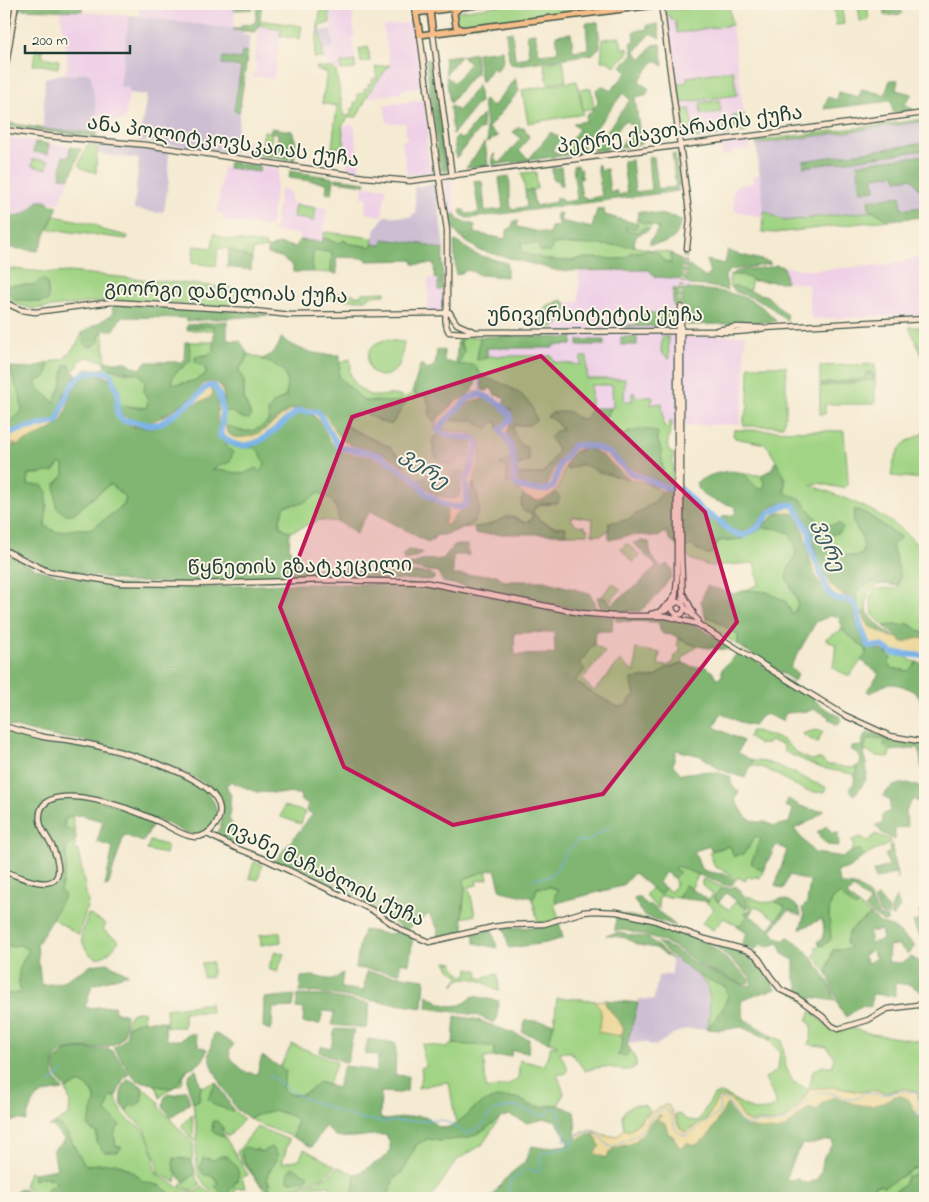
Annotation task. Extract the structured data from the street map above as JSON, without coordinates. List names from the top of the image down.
{
  "streets": {
    "main road": [
      "პეტრე ქავთარაძის ქუჩა",
      "ანა პოლიტკოვსკაიას ქუჩა",
      "გიორგი დანელიას ქუჩა",
      "უნივერსიტეტის ქუჩა",
      "წყნეთის გზატკეცილი",
      "ივანე მაჩაბლის ქუჩა"
    ]
  },
  "crossings": [
    ["პეტრე ქავთარაძის ქუჩა", "ანა პოლიტკოვსკაიას ქუჩა"]
  ],
  "water": ["ვერე"],
  "scale_bar": "200 m"
}
